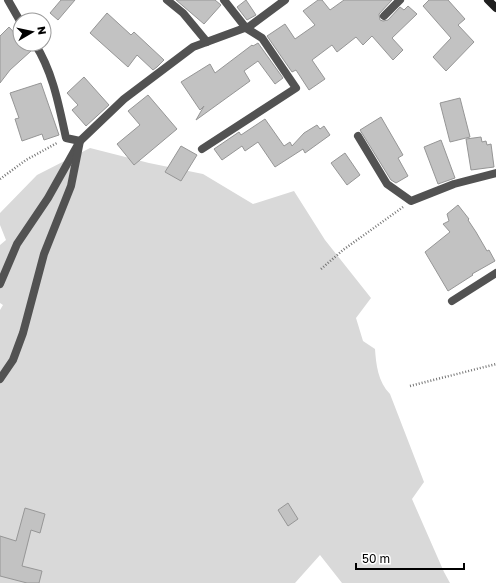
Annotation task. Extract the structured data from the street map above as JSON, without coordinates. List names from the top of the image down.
{
  "scale_bar": "50 m",
  "north": "right"
}
